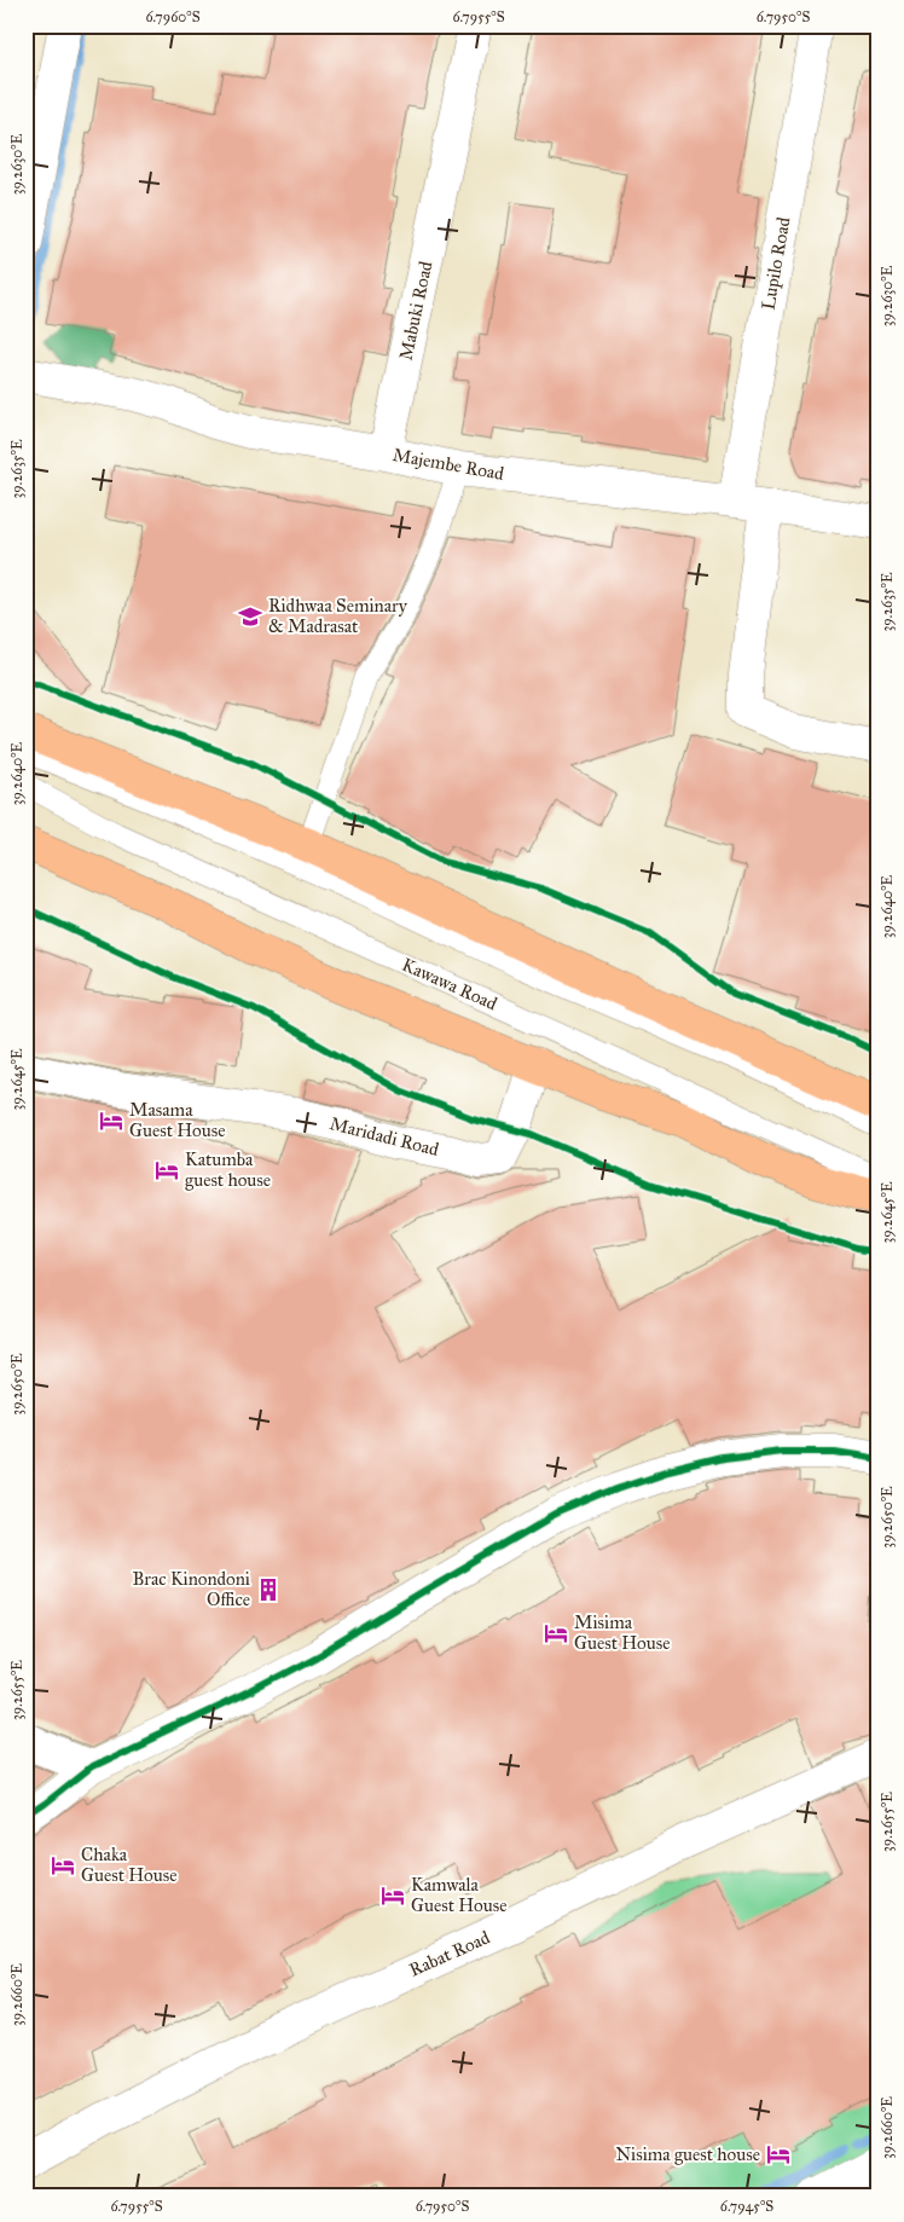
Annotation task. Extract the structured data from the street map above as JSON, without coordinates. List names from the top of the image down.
{
  "streets": {
    "street": [
      "Lupilo Road",
      "Mabuki Road",
      "Majembe Road",
      "Maridadi Road",
      "Rabat Road"
    ],
    "lane": ["Kawawa Road"]
  },
  "crossings": [
    ["Lupilo Road", "Majembe Road"],
    ["Mabuki Road", "Majembe Road"]
  ],
  "places": {
    "school or university": ["Ridhwaa Seminary & Madrasat"],
    "hotel": [
      "Masama Guest House",
      "Katumba guest house",
      "Misima Guest House",
      "Chaka Guest House",
      "Kamwala Guest House",
      "Nisima guest house"
    ],
    "building": ["Brac Kinondoni Office"]
  },
  "coordinates": [
    "6.7960°S",
    "6.7955°S",
    "6.7950°S",
    "39.2630°E",
    "39.2635°E",
    "39.2640°E",
    "39.2645°E",
    "39.2650°E",
    "39.2655°E",
    "39.2660°E",
    "6.7945°S"
  ]
}
